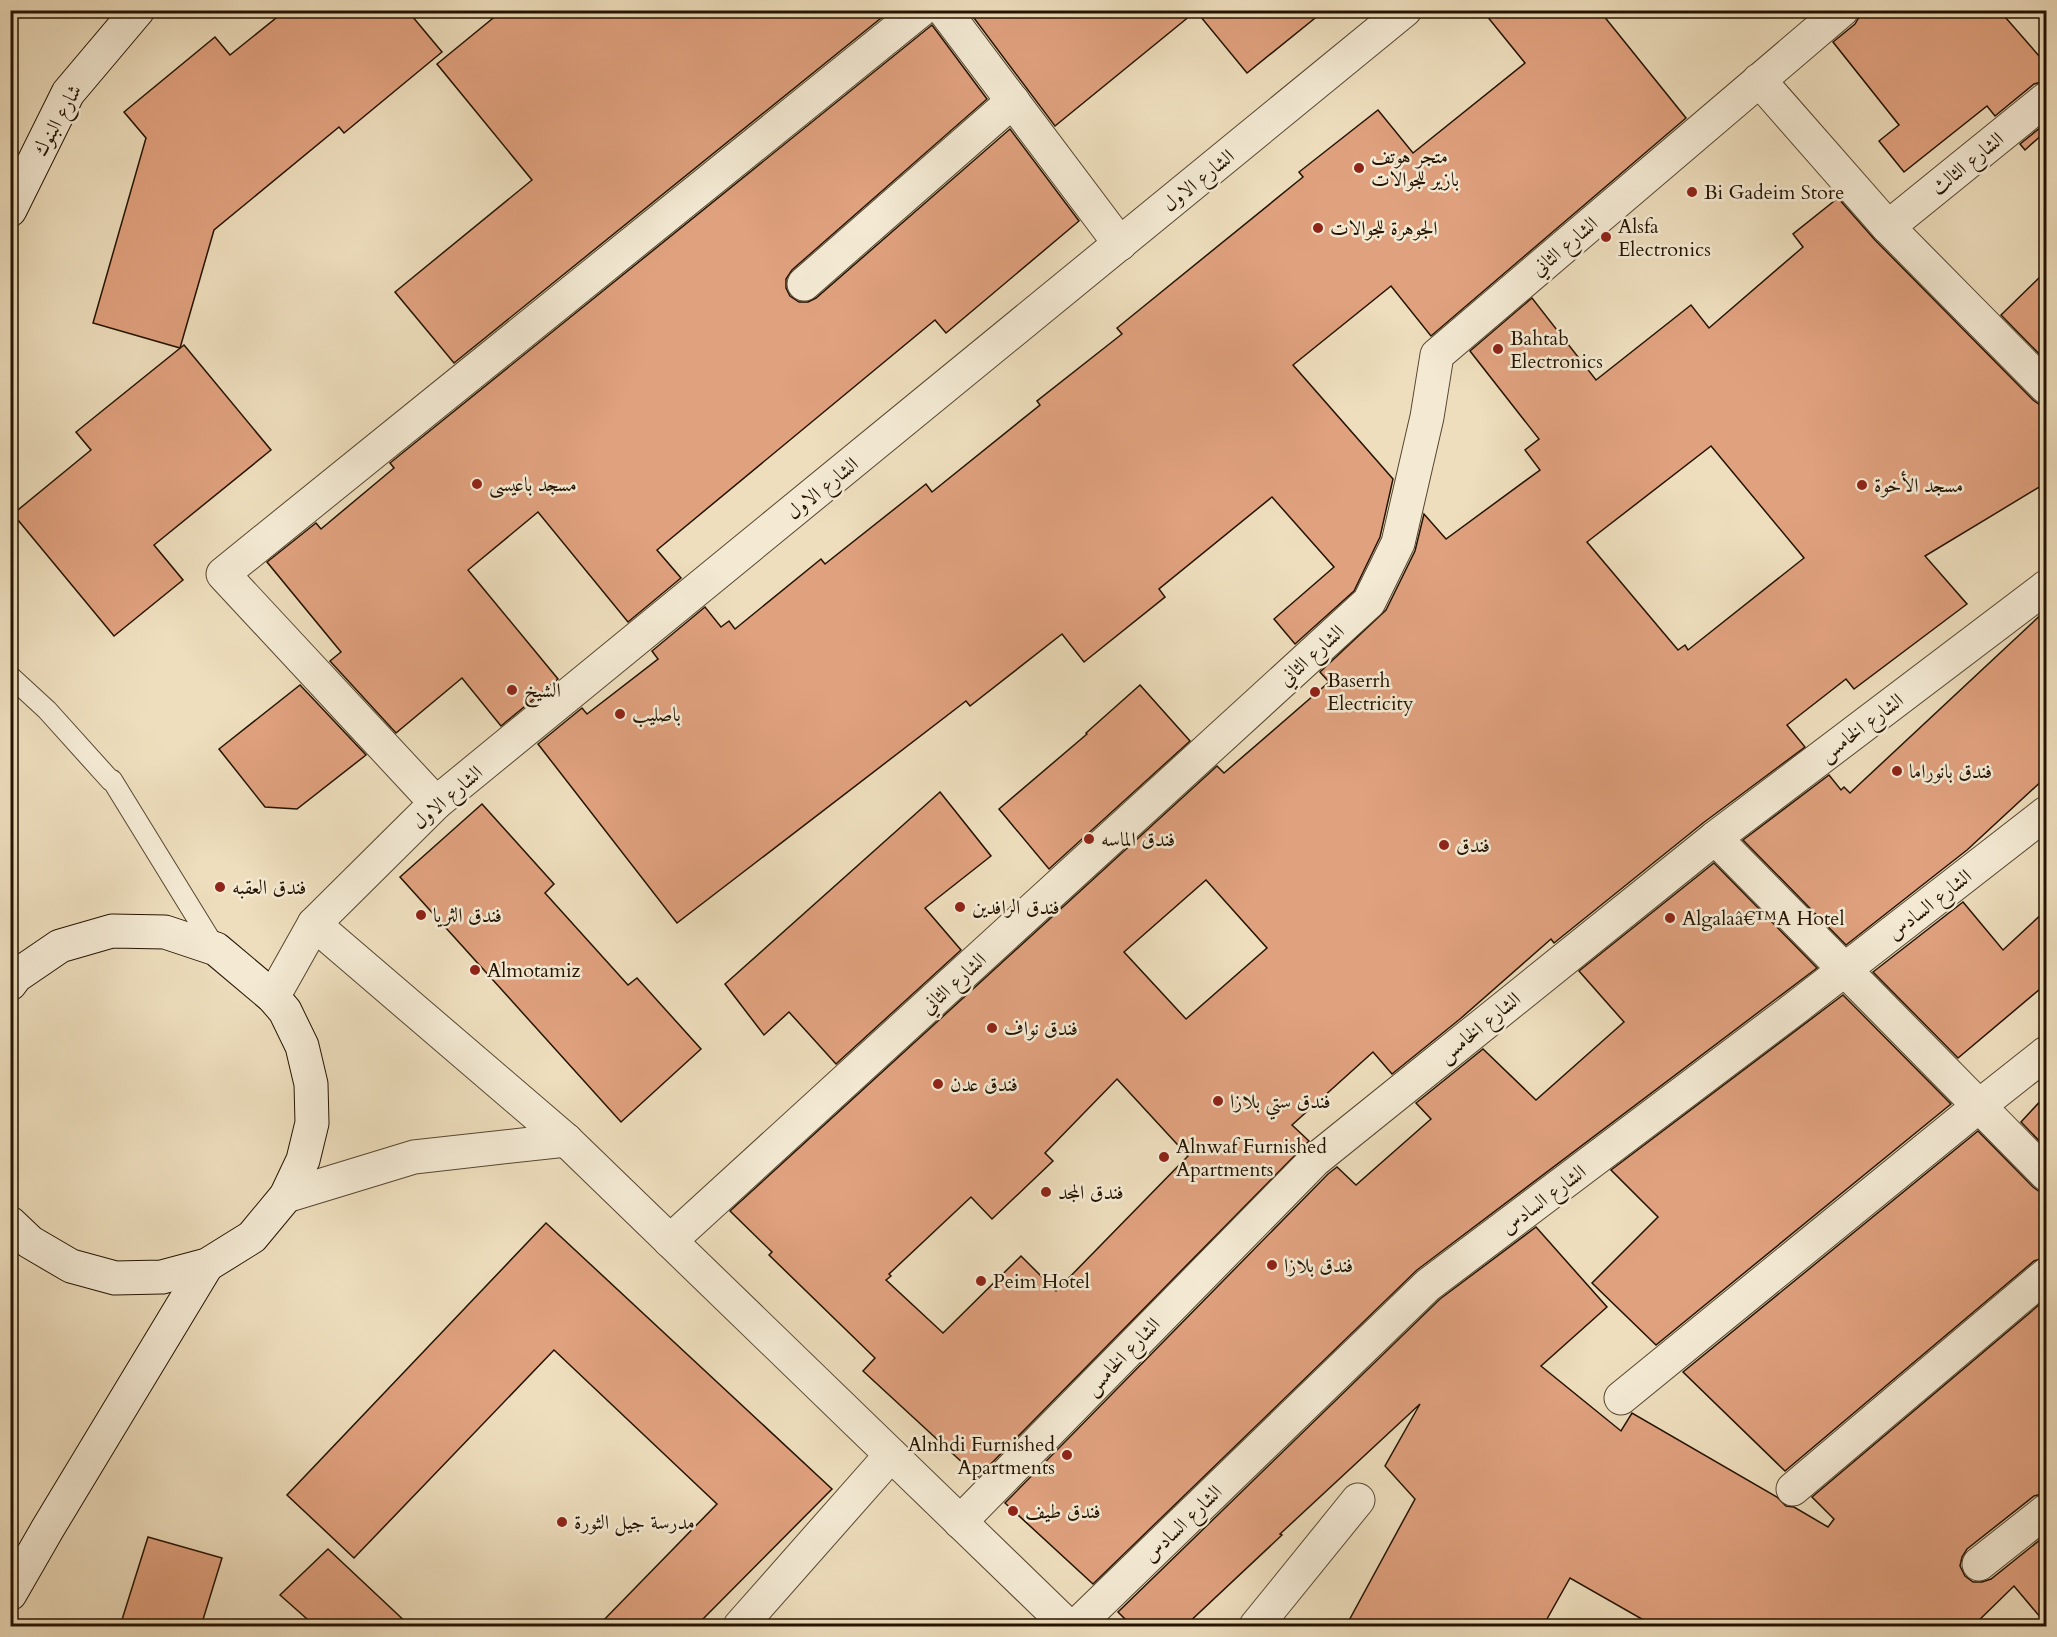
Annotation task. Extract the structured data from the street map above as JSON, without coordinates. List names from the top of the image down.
{
  "streets": {
    "street": [
      "شارع البنوك",
      "الشارع الثالث",
      "الشارع الاول",
      "الشارع الثاني",
      "الشارع الخامس",
      "الشارع السادس"
    ]
  },
  "places": [
    "متجر هوتف بازير للجوالات",
    "Bi Gadeim Store",
    "الجوهرة للجوالات",
    "Alsfa Electronics",
    "Bahtab Electronics",
    "مسجد باعيسى",
    "مسجد الأخوة",
    "الشيخ",
    "Baserrh Electricity",
    "باصليب",
    "فندق بانوراما",
    "فندق الماسه",
    "فندق",
    "فندق العقبه",
    "فندق الرافدين",
    "فندق الثريا",
    "Algalaâ€™A Hotel",
    "Almotamiz",
    "فندق نواف",
    "فندق عدن",
    "فندق ستي بلازا",
    "Alnwaf Furnished Apartments",
    "فندق المجد",
    "فندق بلازا",
    "Peim Hotel",
    "Alnhdi Furnished Apartments",
    "فندق طيف",
    "مدرسة جيل الثورة"
  ]
}
